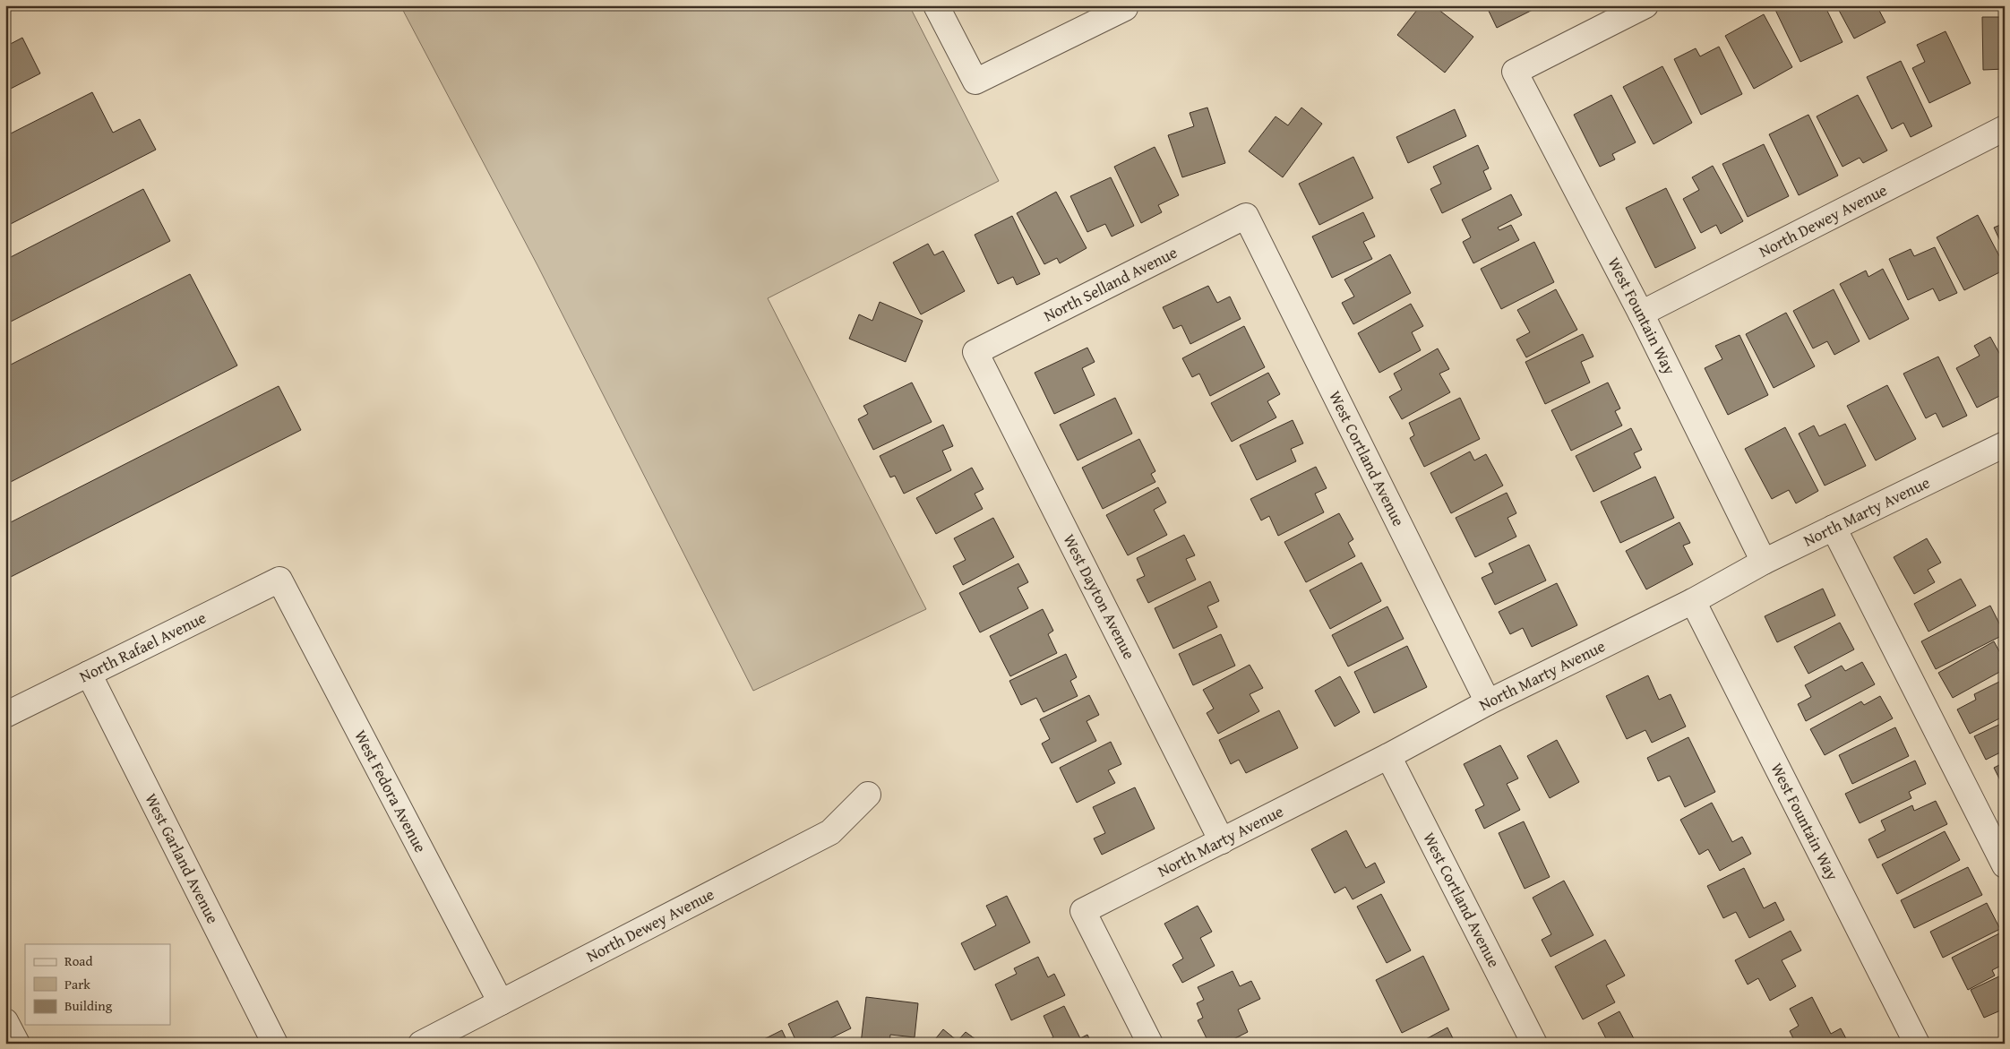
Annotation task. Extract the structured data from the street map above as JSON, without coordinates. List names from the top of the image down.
{
  "streets": {
    "street": [
      "North Dewey Avenue",
      "North Selland Avenue",
      "West Fountain Way",
      "West Cortland Avenue",
      "North Marty Avenue",
      "West Dayton Avenue",
      "North Rafael Avenue",
      "West Fedora Avenue",
      "West Garland Avenue"
    ]
  },
  "crossings": [
    ["North Dewey Avenue", "West Fountain Way"],
    ["North Dewey Avenue", "West Fedora Avenue"],
    ["North Selland Avenue", "West Cortland Avenue"],
    ["North Selland Avenue", "West Dayton Avenue"],
    ["West Fountain Way", "North Marty Avenue"],
    ["West Cortland Avenue", "North Marty Avenue"],
    ["North Marty Avenue", "West Dayton Avenue"],
    ["North Rafael Avenue", "West Fedora Avenue"],
    ["North Rafael Avenue", "West Garland Avenue"]
  ],
  "legend": ["Road", "Park", "Building"]
}
